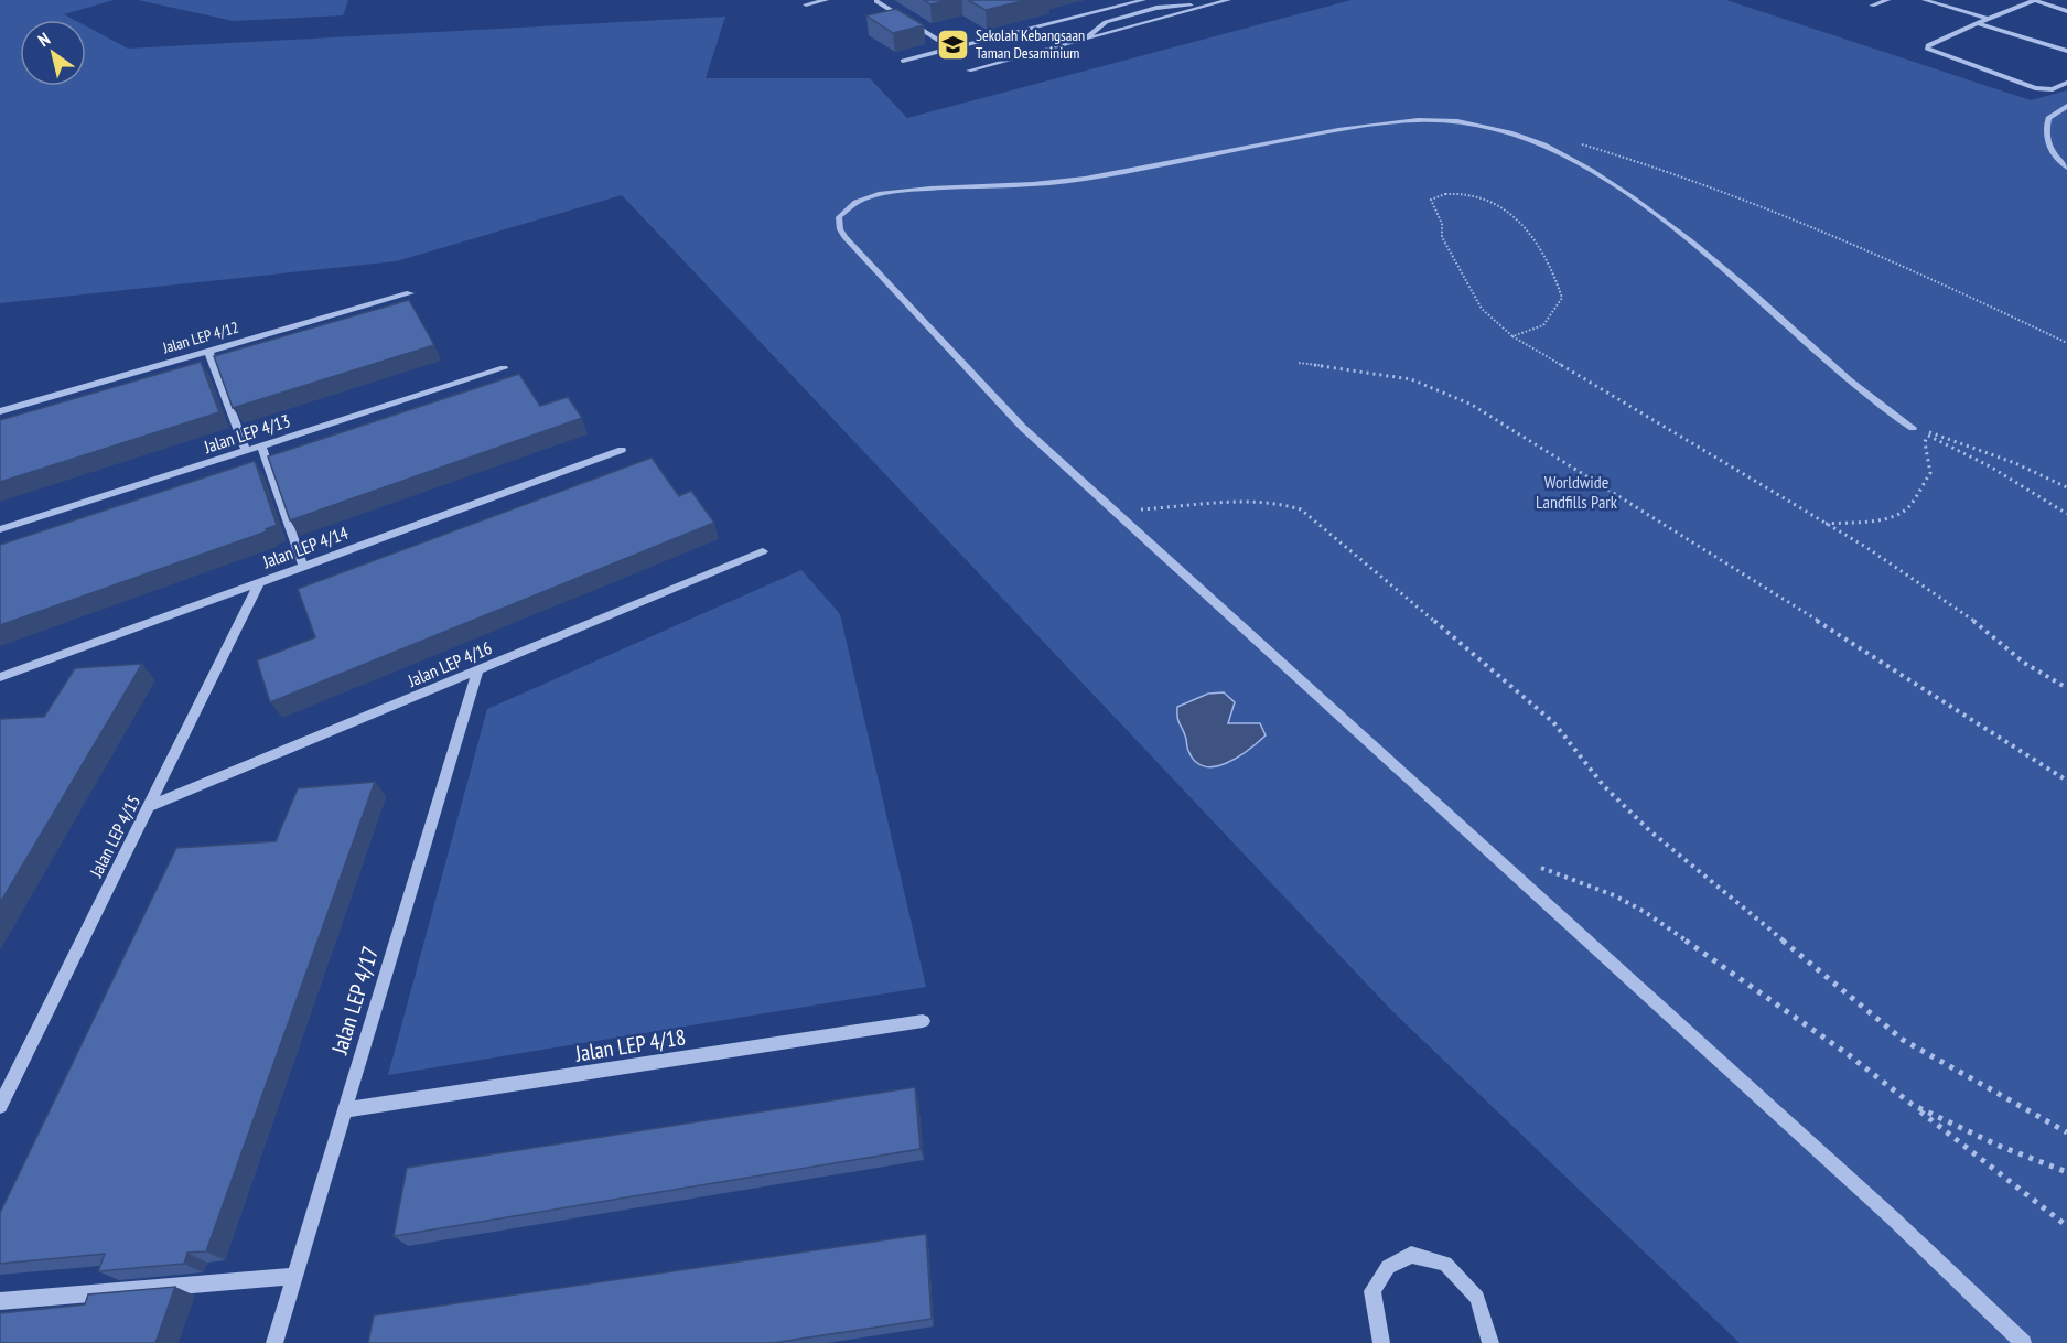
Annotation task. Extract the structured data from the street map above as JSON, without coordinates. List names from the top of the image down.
{
  "streets": {
    "street": [
      "Jalan LEP 4/12",
      "Jalan LEP 4/13",
      "Jalan LEP 4/14",
      "Jalan LEP 4/16",
      "Jalan LEP 4/15",
      "Jalan LEP 4/17",
      "Jalan LEP 4/18"
    ]
  },
  "crossings": [
    ["Jalan LEP 4/14", "Jalan LEP 4/15"],
    ["Jalan LEP 4/16", "Jalan LEP 4/15"],
    ["Jalan LEP 4/16", "Jalan LEP 4/17"],
    ["Jalan LEP 4/17", "Jalan LEP 4/18"]
  ],
  "parks": ["Worldwide Landfills Park"],
  "places": {
    "school or university": ["Sekolah Kebangsaan Taman Desaminium"]
  },
  "north": "top left"
}
